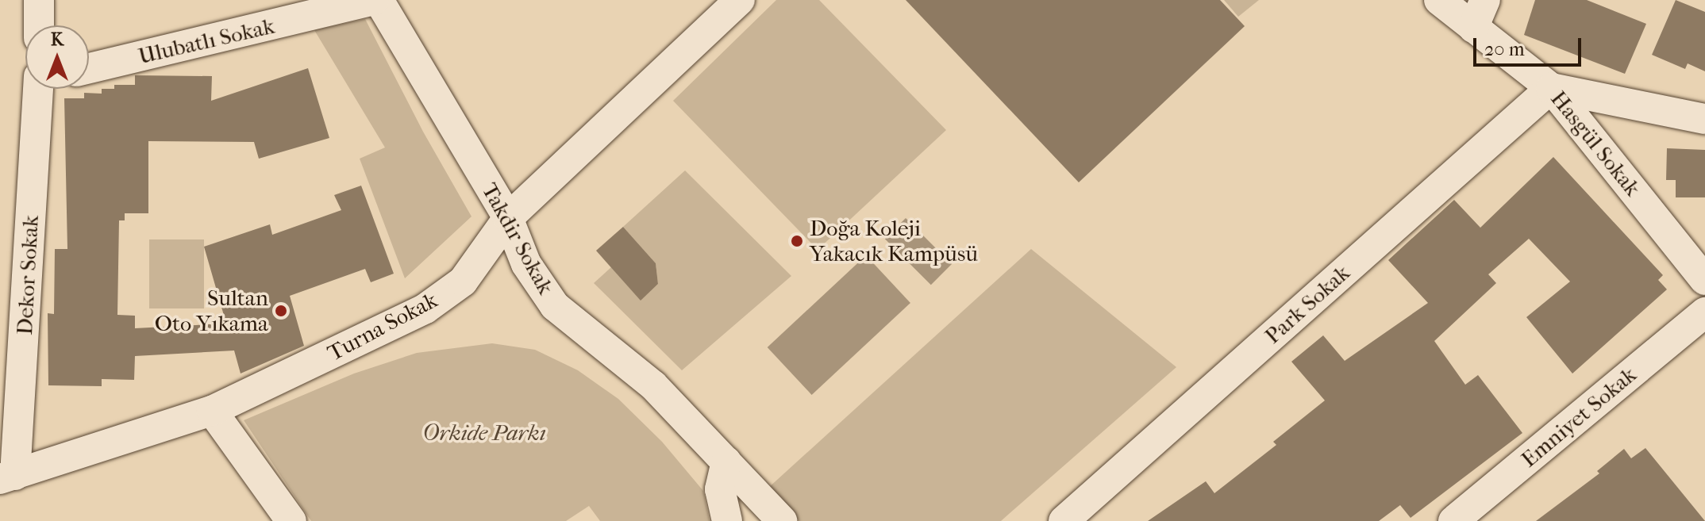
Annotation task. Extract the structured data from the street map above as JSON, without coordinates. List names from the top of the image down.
{
  "streets": {
    "street": [
      "Ulubatlı Sokak",
      "Hasgül Sokak",
      "Takdir Sokak",
      "Dekor Sokak",
      "Park Sokak",
      "Turna Sokak",
      "Emniyet Sokak"
    ]
  },
  "crossings": [
    ["Hasgül Sokak", "Park Sokak"],
    ["Takdir Sokak", "Turna Sokak"],
    ["Dekor Sokak", "Turna Sokak"]
  ],
  "parks": ["Orkide Parkı"],
  "places": ["Doğa Koleji Yakacık Kampüsü", "Sultan Oto Yıkama"],
  "scale_bar": "20 m",
  "north": "top"
}
